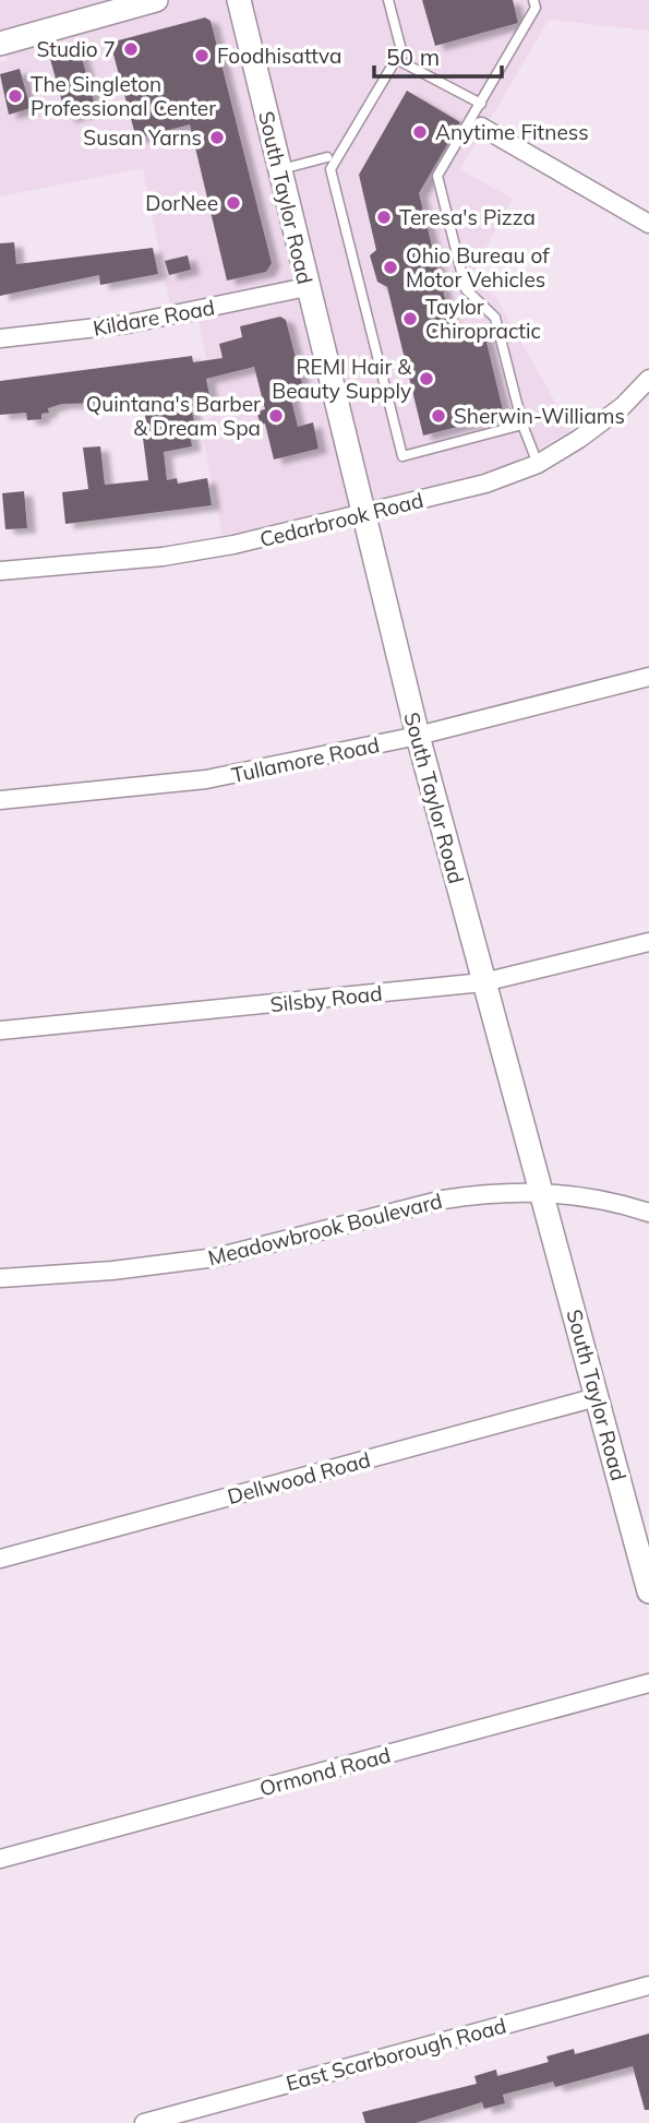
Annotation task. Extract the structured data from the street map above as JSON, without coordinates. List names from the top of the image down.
{
  "streets": {
    "main road": ["South Taylor Road"],
    "street": [
      "Kildare Road",
      "Cedarbrook Road",
      "Tullamore Road",
      "Silsby Road",
      "Meadowbrook Boulevard",
      "Dellwood Road",
      "Ormond Road",
      "East Scarborough Road"
    ]
  },
  "crossings": [
    ["South Taylor Road", "Kildare Road"],
    ["South Taylor Road", "Cedarbrook Road"],
    ["South Taylor Road", "Tullamore Road"],
    ["South Taylor Road", "Silsby Road"],
    ["South Taylor Road", "Meadowbrook Boulevard"],
    ["South Taylor Road", "Dellwood Road"]
  ],
  "places": [
    "Studio 7",
    "Foodhisattva",
    "The Singleton Professional Center",
    "Anytime Fitness",
    "Susan Yarns",
    "DorNee",
    "Teresa's Pizza",
    "Ohio Bureau of Motor Vehicles",
    "Taylor Chiropractic",
    "REMI Hair & Beauty Supply",
    "Quintana's Barber & Dream Spa",
    "Sherwin-Williams"
  ],
  "scale_bar": "50 m"
}
